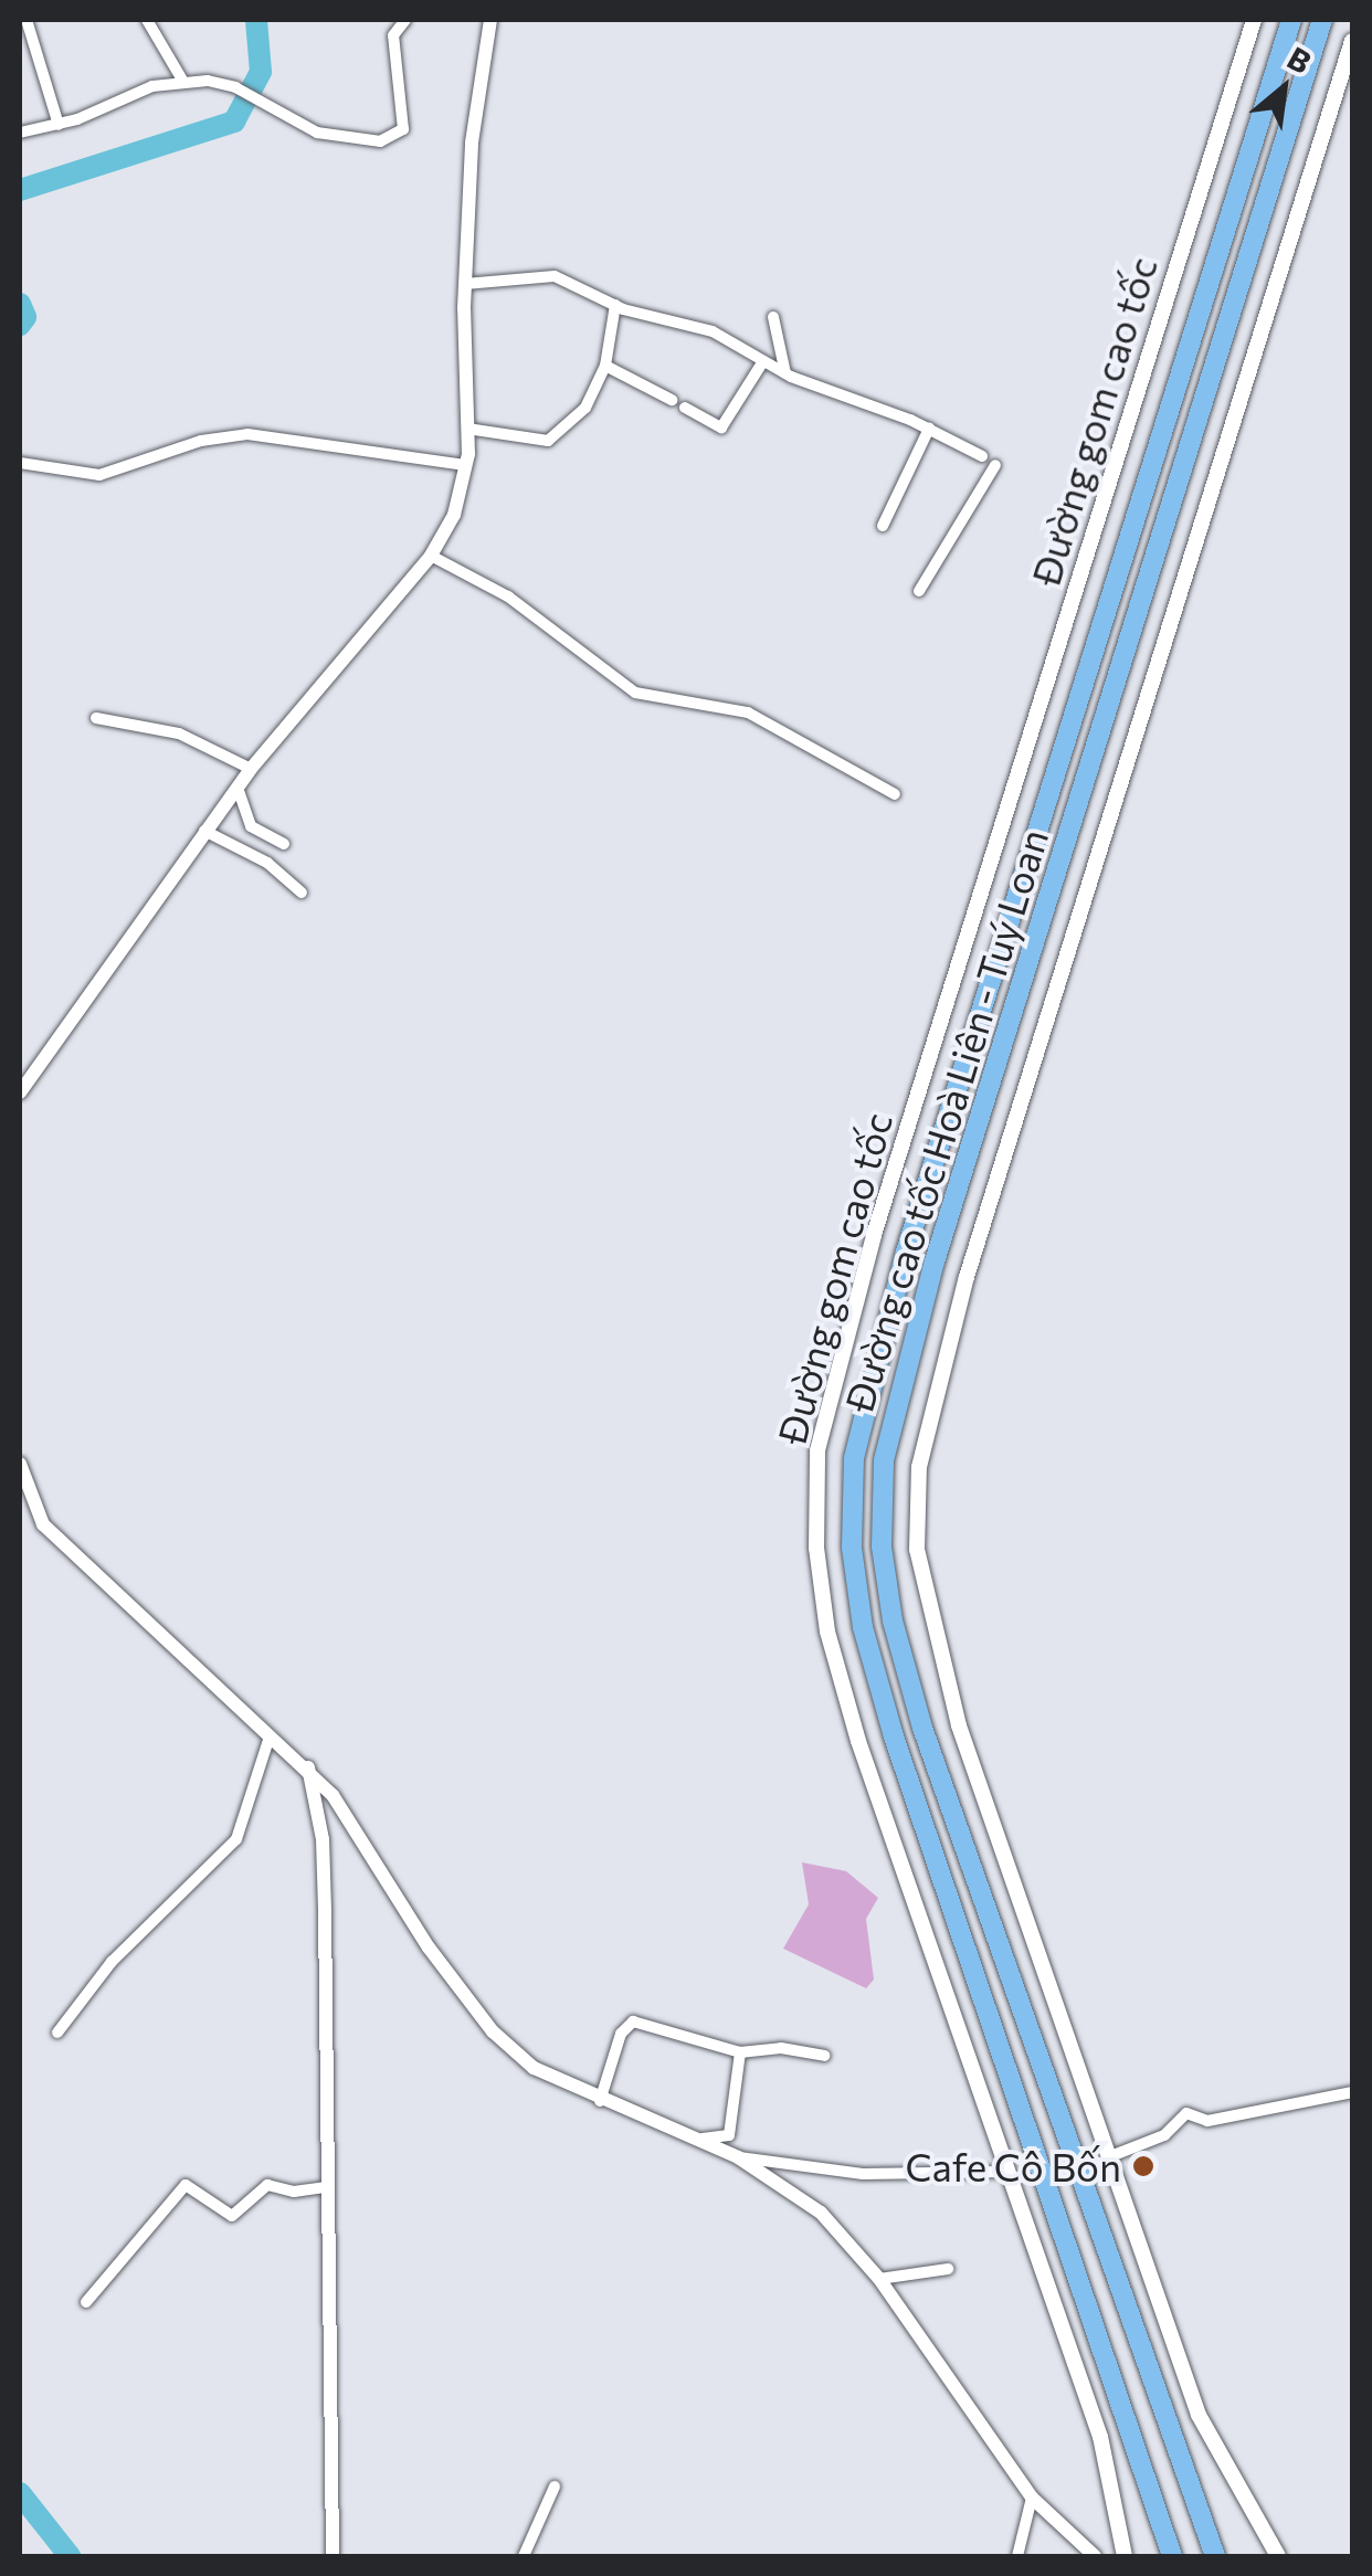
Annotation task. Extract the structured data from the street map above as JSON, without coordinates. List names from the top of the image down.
{
  "streets": {
    "highway": ["Đường cao tốc Hoà Liên - Tuý Loan"],
    "main road": ["Đường gom cao tốc"]
  },
  "places": ["Cafe Cô Bốn"],
  "north": "top right"
}
